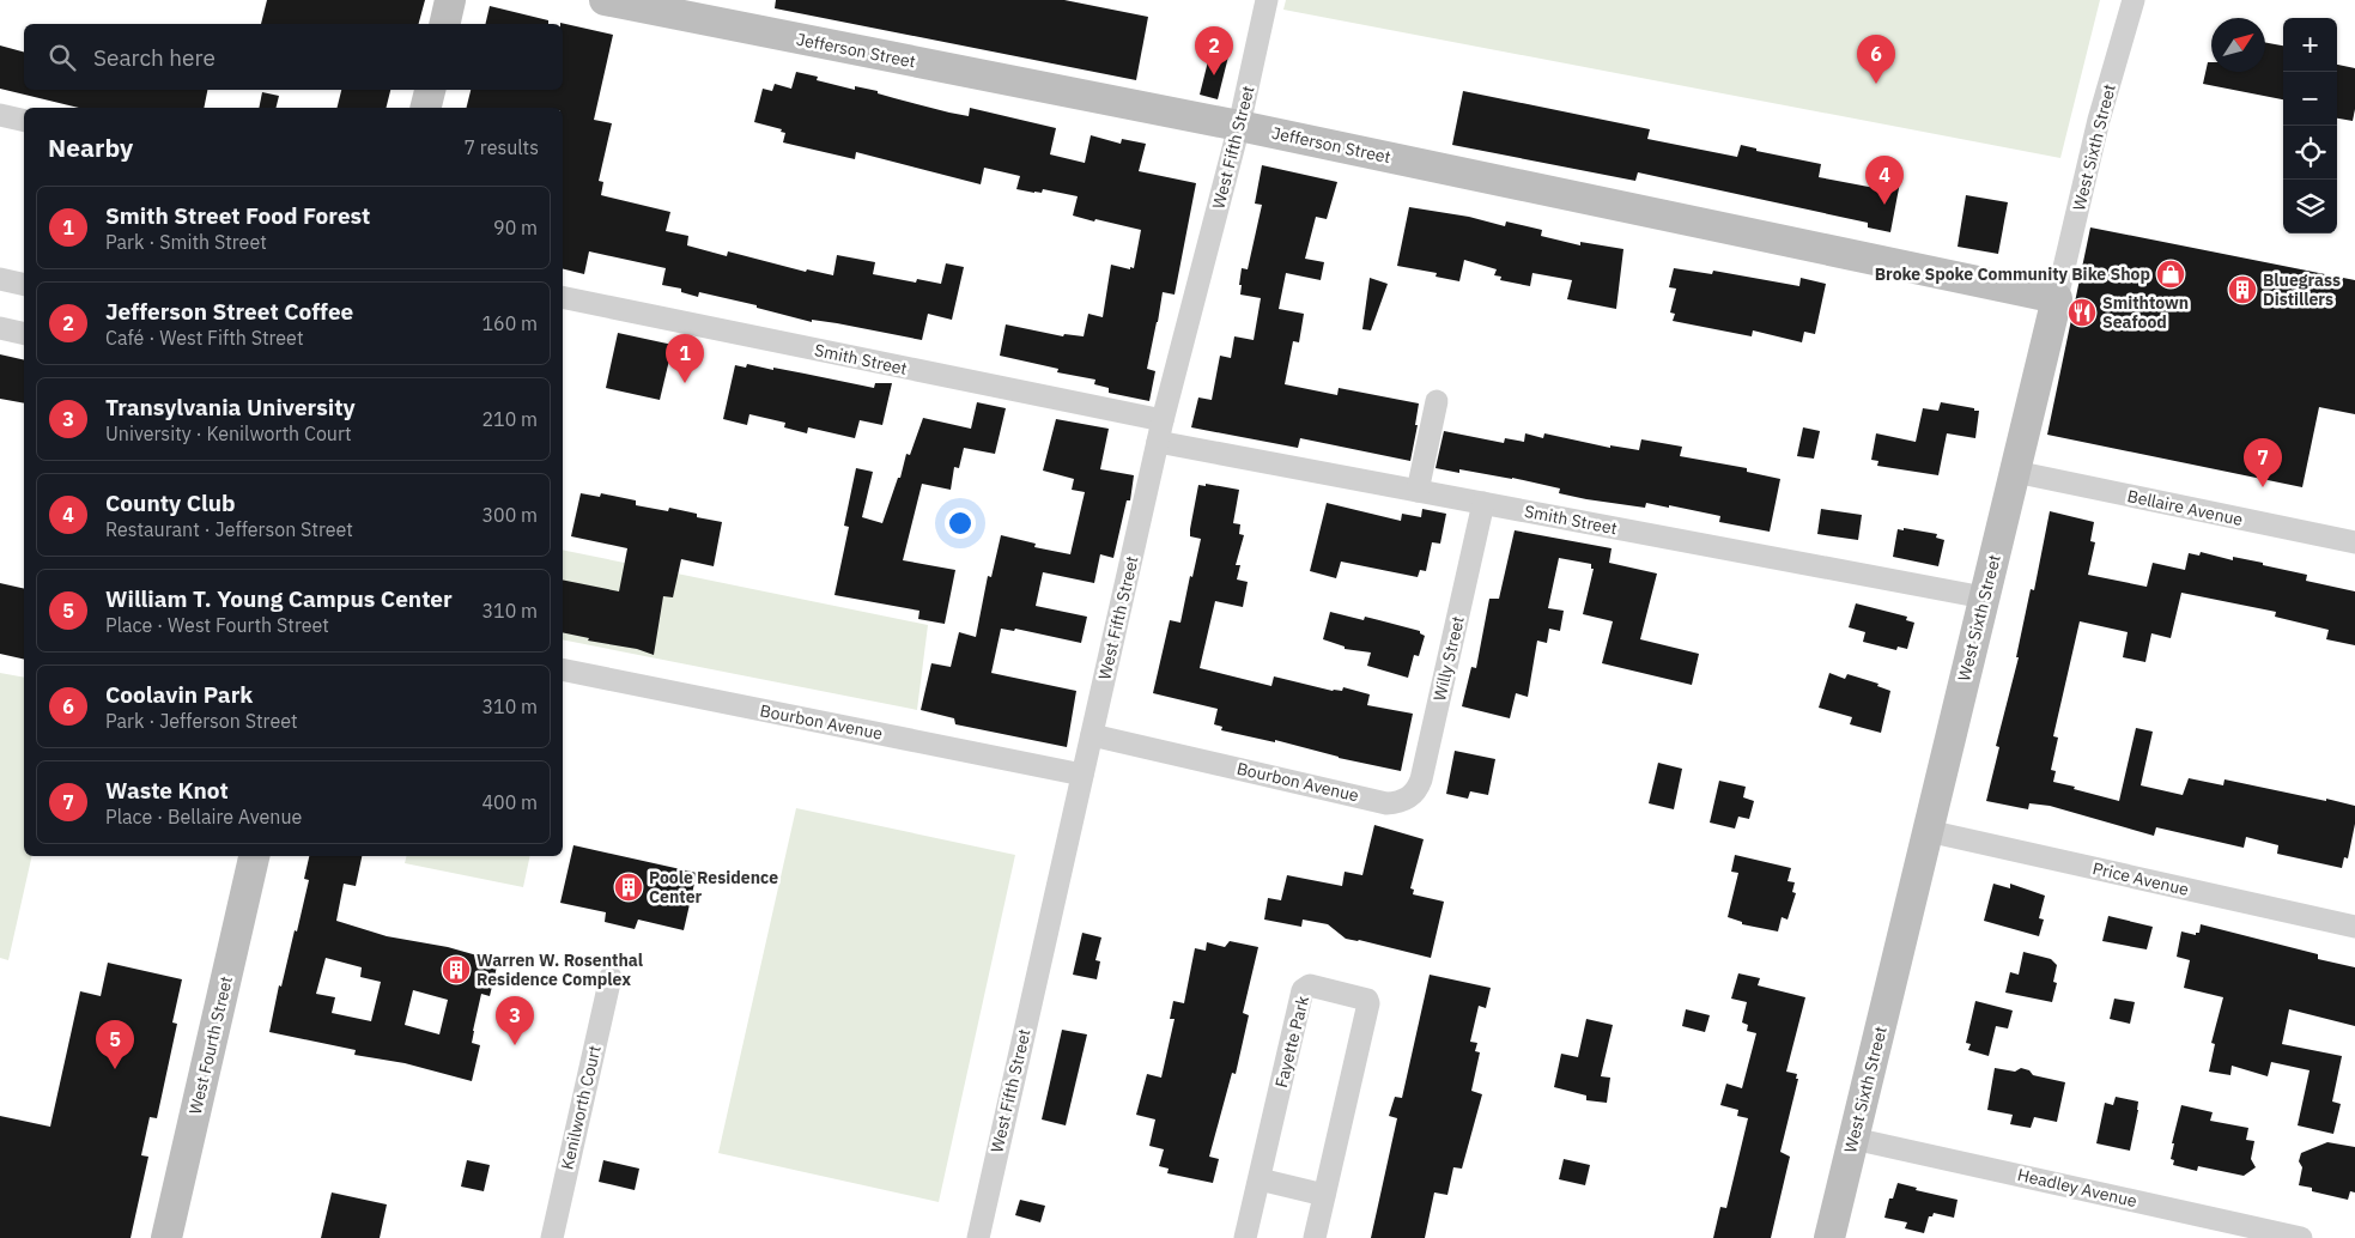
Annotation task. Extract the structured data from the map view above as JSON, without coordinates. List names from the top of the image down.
{
  "streets": {
    "street": [
      "Jefferson Street",
      "West Fifth Street",
      "West Sixth Street",
      "Smith Street",
      "Bellaire Avenue",
      "Willy Street",
      "Bourbon Avenue",
      "Price Avenue",
      "Fayette Park",
      "West Fourth Street",
      "Kenilworth Court",
      "Headley Avenue"
    ]
  },
  "crossings": [
    ["Jefferson Street", "West Fifth Street"],
    ["Jefferson Street", "West Sixth Street"],
    ["West Fifth Street", "Smith Street"],
    ["West Fifth Street", "Bourbon Avenue"],
    ["West Sixth Street", "Smith Street"],
    ["West Sixth Street", "Bellaire Avenue"],
    ["West Sixth Street", "Price Avenue"],
    ["West Sixth Street", "Headley Avenue"],
    ["Smith Street", "Willy Street"],
    ["Willy Street", "Bourbon Avenue"]
  ],
  "places": {
    "shop": ["Broke Spoke Community Bike Shop"],
    "building": ["Bluegrass Distillers", "Poole Residence Center", "Warren W. Rosenthal Residence Complex"],
    "restaurant": ["Smithtown Seafood"]
  },
  "north": "top right",
  "page": {
    "map_buttons": ["+", "−"],
    "search": "Search here",
    "pins": [
      "2",
      "6",
      "4",
      "1",
      "7",
      "3",
      "5"
    ],
    "heading": ["Nearby", "7 results"],
    "list": [
      {
        "mark": "1",
        "name": "Smith Street Food Forest",
        "note": "Park · Smith Street",
        "value": "90 m"
      },
      {
        "mark": "2",
        "name": "Jefferson Street Coffee",
        "note": "Café · West Fifth Street",
        "value": "160 m"
      },
      {
        "mark": "3",
        "name": "Transylvania University",
        "note": "University · Kenilworth Court",
        "value": "210 m"
      },
      {
        "mark": "4",
        "name": "County Club",
        "note": "Restaurant · Jefferson Street",
        "value": "300 m"
      },
      {
        "mark": "5",
        "name": "William T. Young Campus Center",
        "note": "Place · West Fourth Street",
        "value": "310 m"
      },
      {
        "mark": "6",
        "name": "Coolavin Park",
        "note": "Park · Jefferson Street",
        "value": "310 m"
      },
      {
        "mark": "7",
        "name": "Waste Knot",
        "note": "Place · Bellaire Avenue",
        "value": "400 m"
      }
    ]
  }
}
